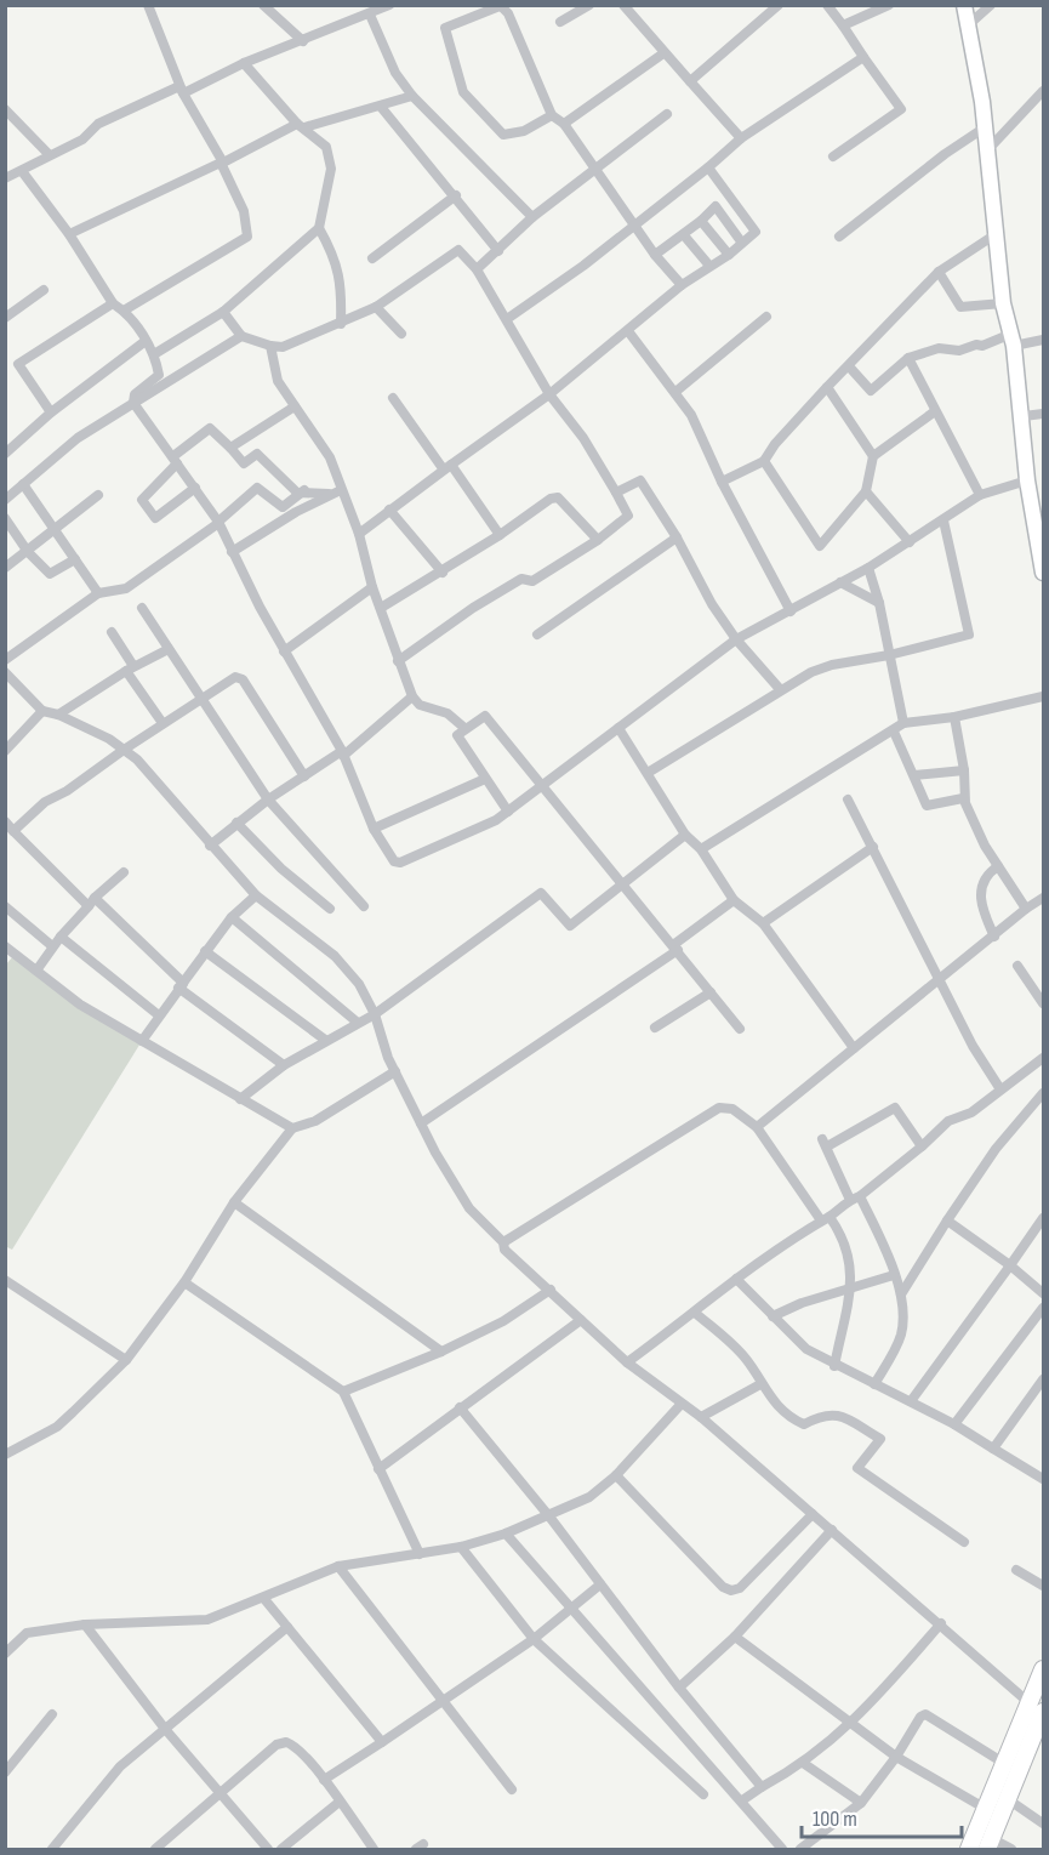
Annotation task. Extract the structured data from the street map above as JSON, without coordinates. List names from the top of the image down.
{
  "scale_bar": "100 m"
}
